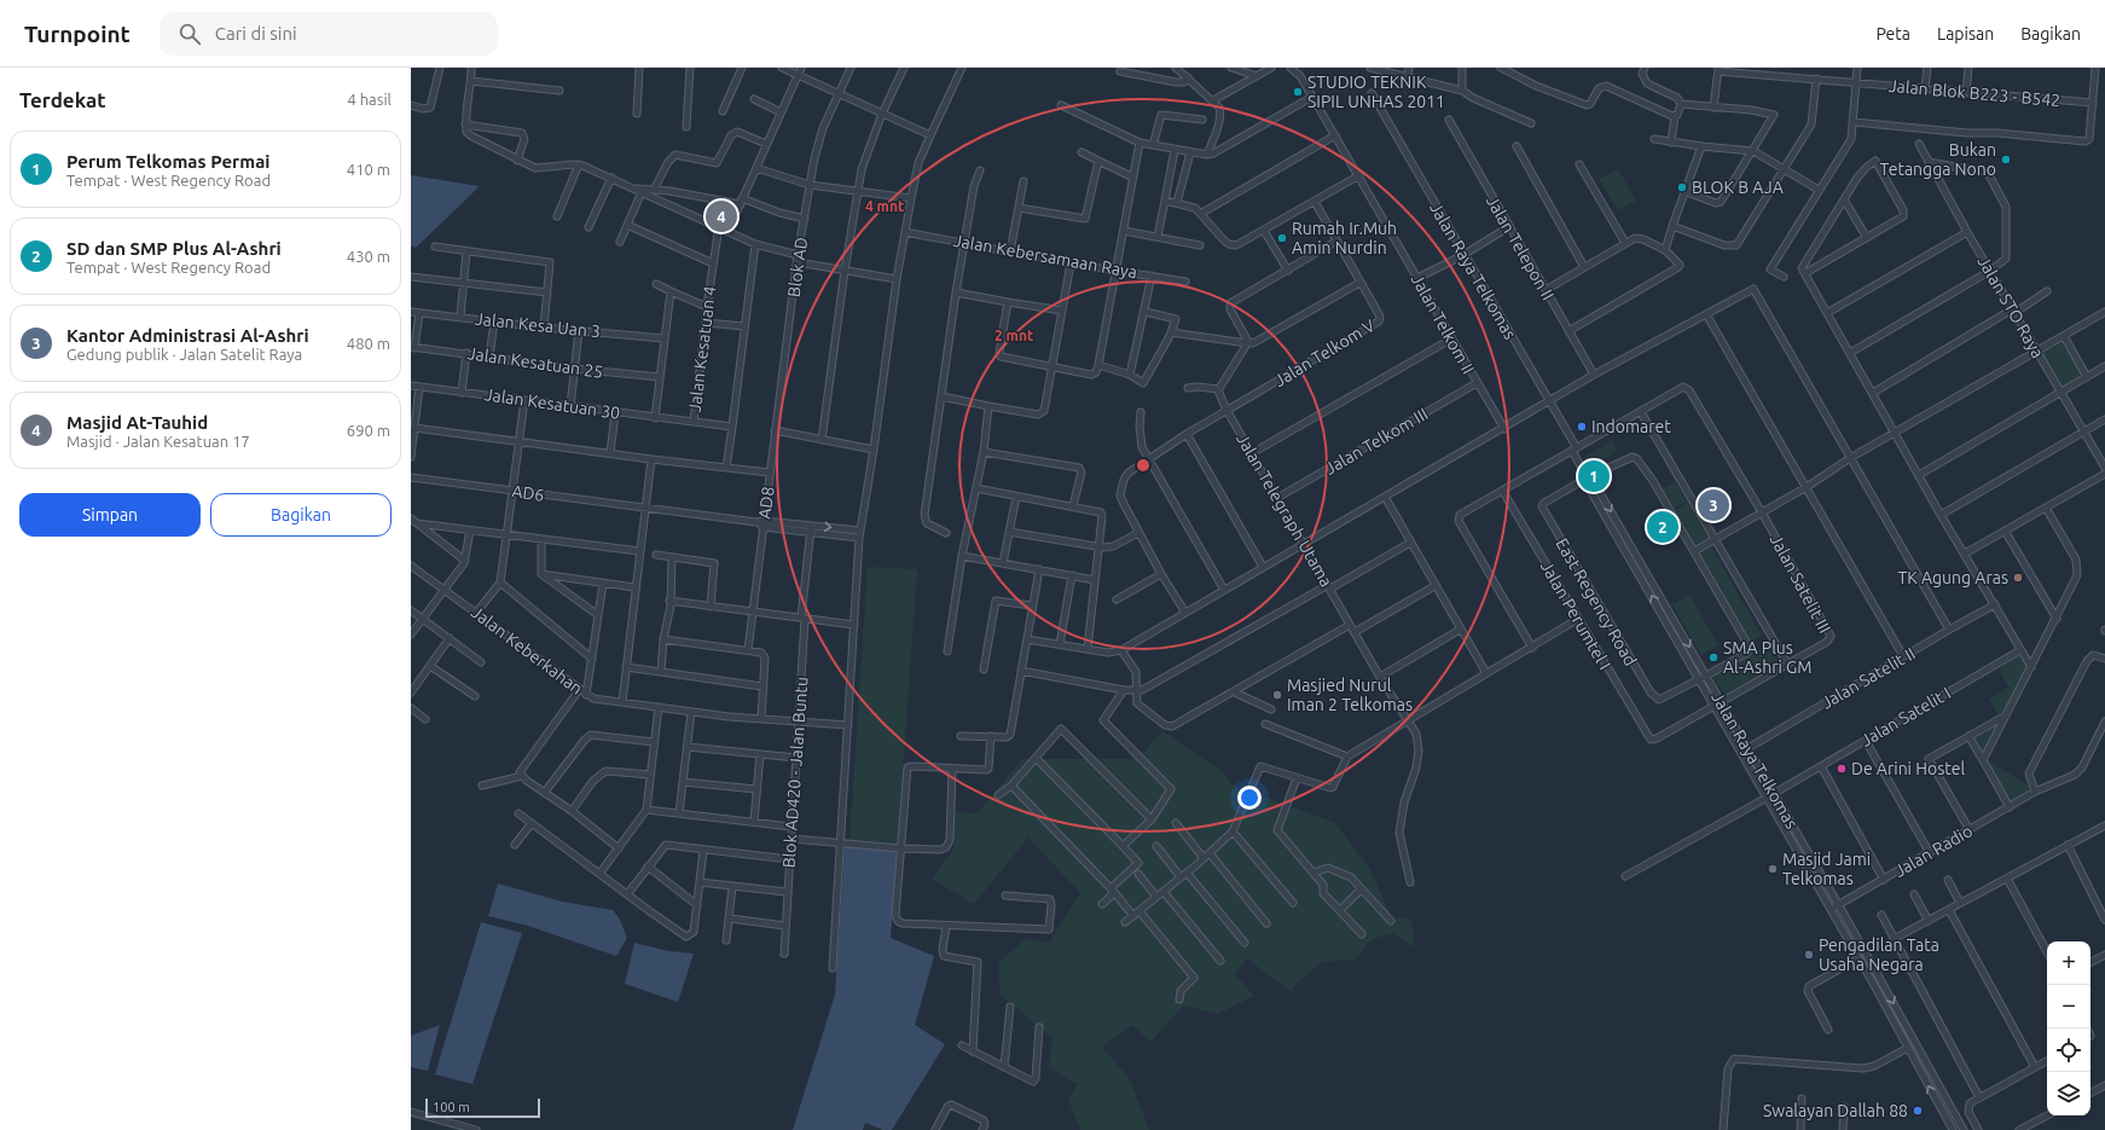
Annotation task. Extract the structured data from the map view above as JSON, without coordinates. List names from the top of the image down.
{
  "streets": {
    "street": [
      "Jalan Blok B223 - B542",
      "Jalan Telepon II",
      "Jalan Kebersamaan Raya",
      "Blok AD",
      "Jalan Raya Telkomas",
      "Jalan STO Raya",
      "Jalan Telkom II",
      "Jalan Kesa Uan 3",
      "Jalan Kesatuan 4",
      "Jalan Telkom V",
      "Jalan Kesatuan 25",
      "Jalan Kesatuan 30",
      "Jalan Telkom III",
      "AD6",
      "AD8",
      "Jalan Telegraph Utama",
      "Jalan Satelit III",
      "East Regency Road",
      "Jalan Perumtel I",
      "Jalan Keberkahan",
      "Jalan Satelit II",
      "Jalan Satelit I",
      "Blok AD420 - Jalan Buntu",
      "Jalan Radio"
    ]
  },
  "crossings": [
    ["Blok AD", "AD8"],
    ["Jalan Raya Telkomas", "Jalan Satelit III"],
    ["Jalan Raya Telkomas", "East Regency Road"],
    ["Jalan Raya Telkomas", "Jalan Satelit II"],
    ["Jalan Raya Telkomas", "Jalan Satelit I"],
    ["Jalan Raya Telkomas", "Jalan Radio"],
    ["Jalan Telkom II", "Jalan Telkom III"],
    ["Jalan Kesatuan 4", "Jalan Kesatuan 30"],
    ["Jalan Telkom V", "Jalan Telegraph Utama"],
    ["Jalan Telkom III", "Jalan Telegraph Utama"],
    ["AD6", "AD8"],
    ["AD6", "Blok AD420 - Jalan Buntu"],
    ["Jalan Satelit III", "Jalan Perumtel I"],
    ["Jalan Keberkahan", "Blok AD420 - Jalan Buntu"]
  ],
  "places": [
    "STUDIO TEKNIK SIPIL UNHAS 2011",
    "Bukan Tetangga Nono",
    "BLOK B AJA",
    "Rumah Ir.Muh Amin Nurdin",
    "Indomaret",
    "TK Agung Aras",
    "SMA Plus Al-Ashri GM",
    "Masjied Nurul Iman 2 Telkomas",
    "De Arini Hostel",
    "Masjid Jami Telkomas",
    "Pengadilan Tata Usaha Negara",
    "Swalayan Dallah 88"
  ],
  "scale_bar": "100 m",
  "page": {
    "header": "Turnpoint",
    "search": "Cari di sini",
    "nav": ["Peta", "Lapisan", "Bagikan"],
    "heading": ["Terdekat", "4 hasil"],
    "list": [
      {
        "mark": "1",
        "name": "Perum Telkomas Permai",
        "note": "Tempat · West Regency Road",
        "value": "410 m"
      },
      {
        "mark": "2",
        "name": "SD dan SMP Plus Al-Ashri",
        "note": "Tempat · West Regency Road",
        "value": "430 m"
      },
      {
        "mark": "3",
        "name": "Kantor Administrasi Al-Ashri",
        "note": "Gedung publik · Jalan Satelit Raya",
        "value": "480 m"
      },
      {
        "mark": "4",
        "name": "Masjid At-Tauhid",
        "note": "Masjid · Jalan Kesatuan 17",
        "value": "690 m"
      }
    ],
    "pins": [
      "4",
      "1",
      "3",
      "2"
    ],
    "buttons": ["Simpan", "Bagikan"],
    "map_buttons": ["+", "−"],
    "scale": "100 m"
  },
  "rings": ["4 mnt", "2 mnt"]
}
